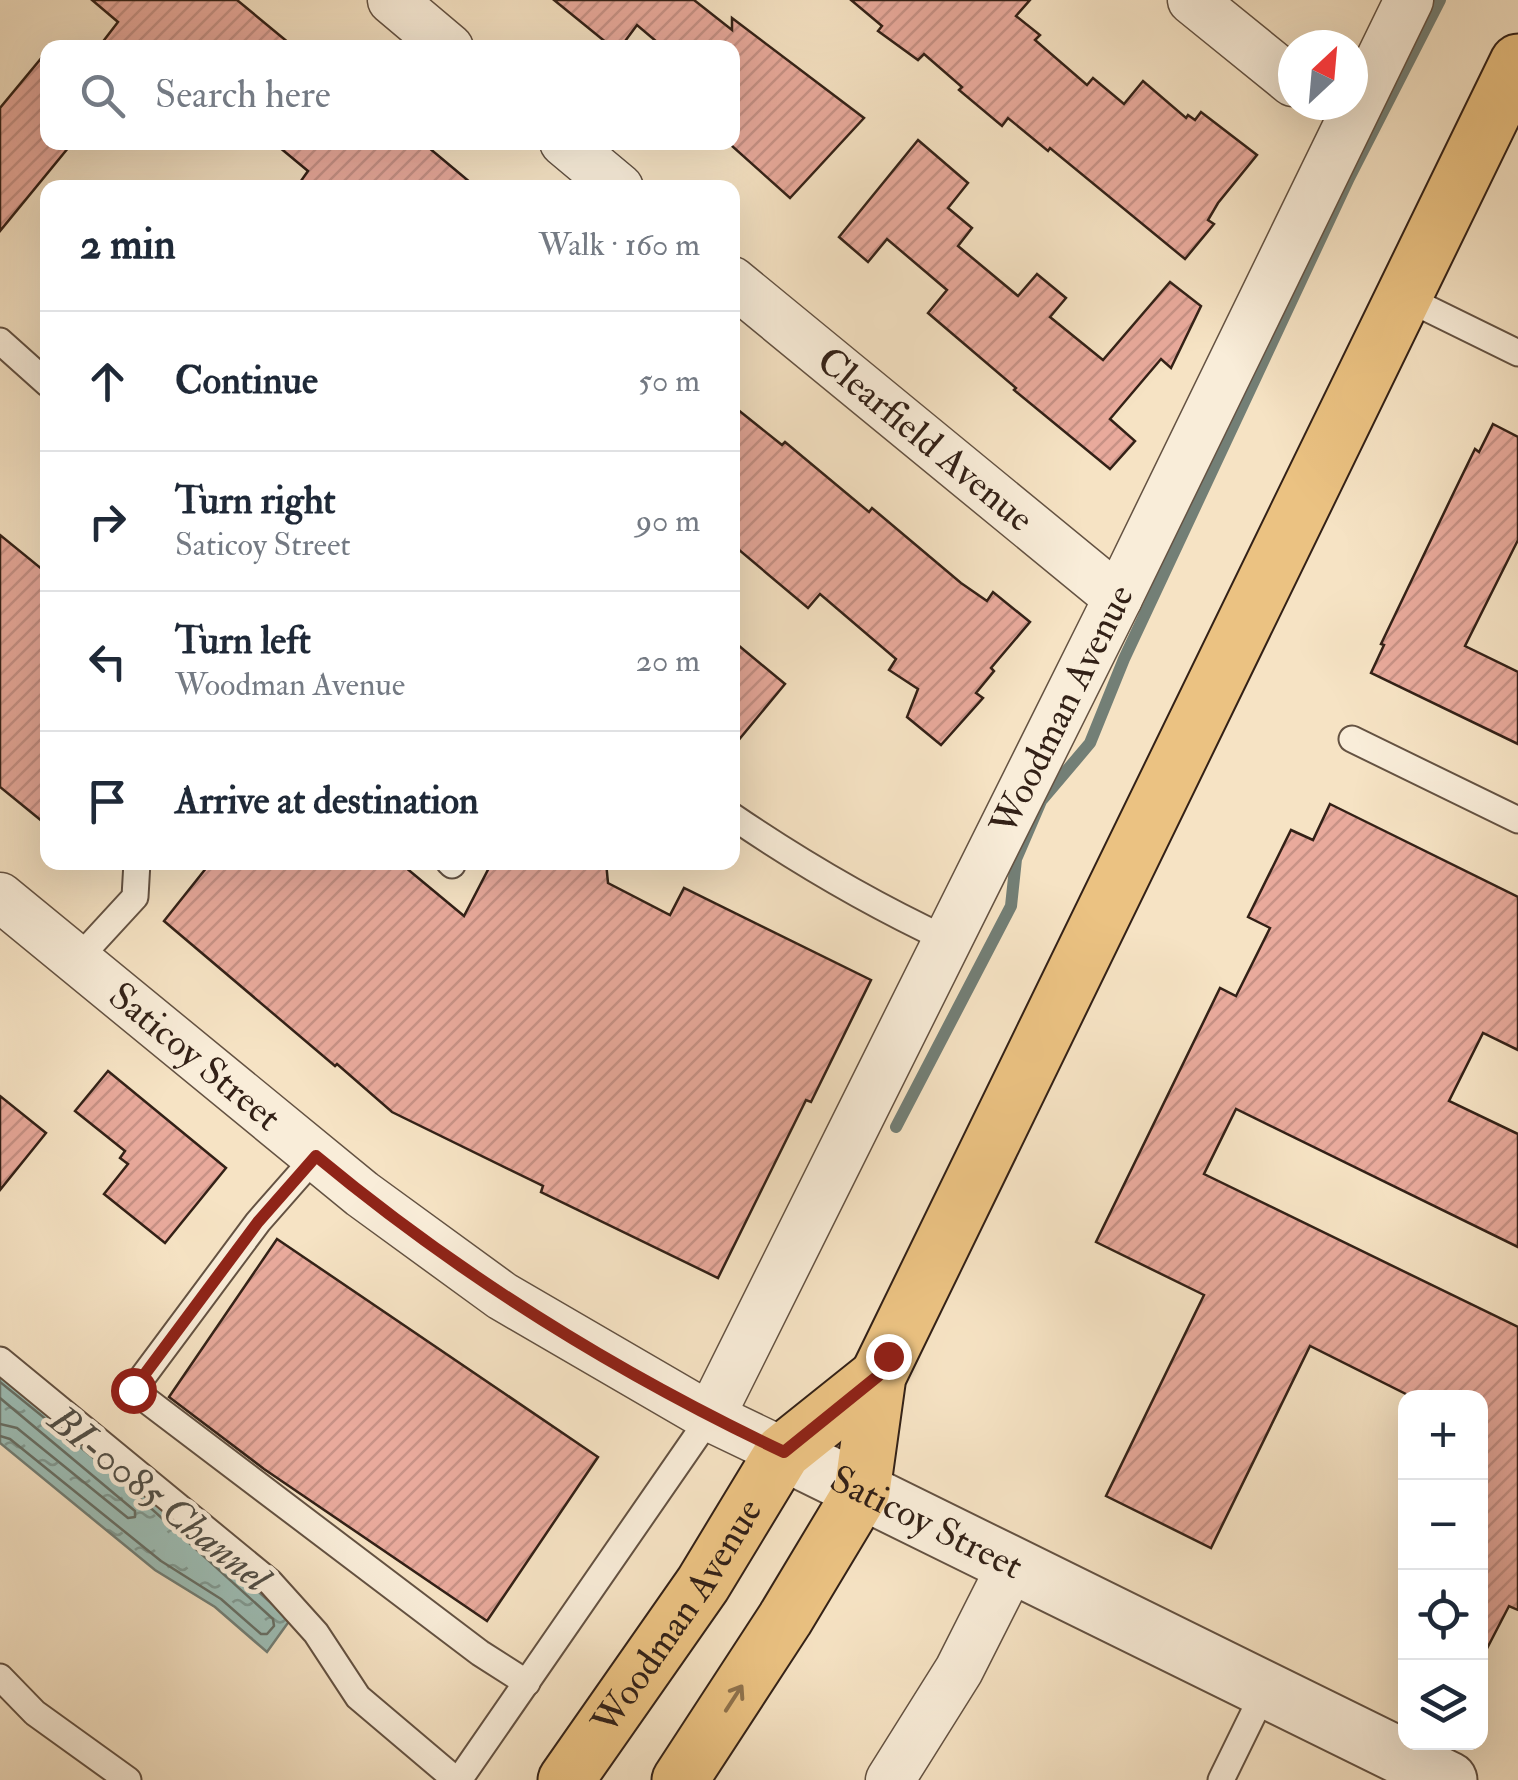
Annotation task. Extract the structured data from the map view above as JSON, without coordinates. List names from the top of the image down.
{
  "streets": {
    "main road": ["Woodman Avenue"],
    "street": ["Clearfield Avenue", "Saticoy Street"]
  },
  "crossings": [
    ["Clearfield Avenue", "Woodman Avenue"],
    ["Woodman Avenue", "Saticoy Street"]
  ],
  "water": ["BI-0085 Channel"],
  "north": "top right",
  "page": {
    "search": "Search here",
    "heading": ["2 min", "Walk · 160 m"],
    "list": [
      ["Continue", "50 m"],
      ["Turn right", "Saticoy Street", "90 m"],
      ["Turn left", "Woodman Avenue", "20 m"],
      "Arrive at destination"
    ],
    "map_buttons": ["+", "−"]
  }
}
